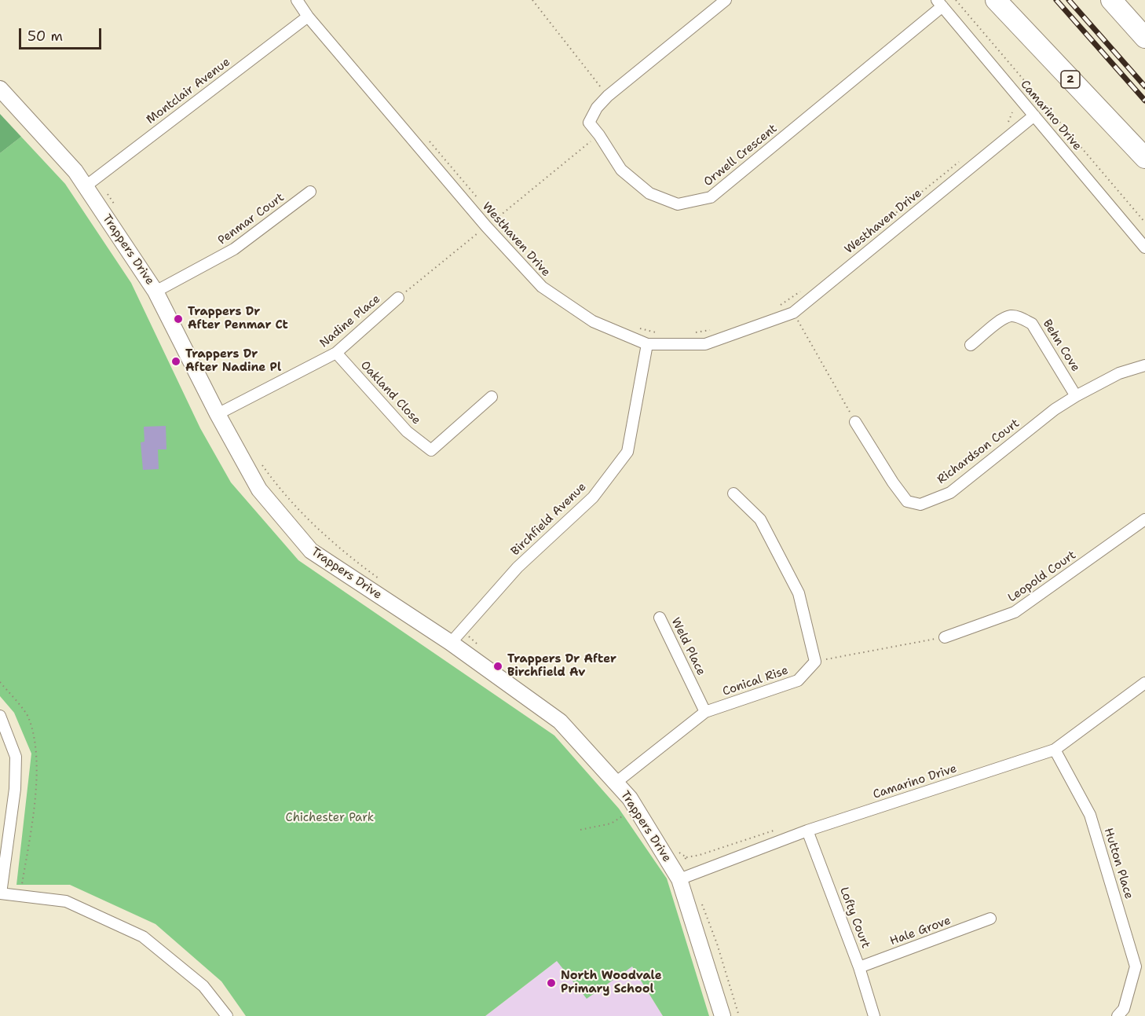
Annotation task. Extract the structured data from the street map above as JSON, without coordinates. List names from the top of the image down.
{
  "streets": {
    "highway": ["2"],
    "main road": ["Trappers Drive"],
    "street": [
      "Montclair Avenue",
      "Camarino Drive",
      "Orwell Crescent",
      "Penmar Court",
      "Westhaven Drive",
      "Nadine Place",
      "Behn Cove",
      "Oakland Close",
      "Richardson Court",
      "Birchfield Avenue",
      "Leopold Court",
      "Weld Place",
      "Conical Rise",
      "Hutton Place",
      "Lofty Court",
      "Hale Grove"
    ]
  },
  "crossings": [
    ["Montclair Avenue", "Westhaven Drive"],
    ["Montclair Avenue", "Trappers Drive"],
    ["Camarino Drive", "Orwell Crescent"],
    ["Camarino Drive", "Westhaven Drive"],
    ["Camarino Drive", "Trappers Drive"],
    ["Camarino Drive", "Hutton Place"],
    ["Camarino Drive", "Lofty Court"],
    ["Penmar Court", "Trappers Drive"],
    ["Westhaven Drive", "Birchfield Avenue"],
    ["Trappers Drive", "Nadine Place"],
    ["Trappers Drive", "Birchfield Avenue"],
    ["Trappers Drive", "Conical Rise"],
    ["Nadine Place", "Oakland Close"],
    ["Behn Cove", "Richardson Court"],
    ["Weld Place", "Conical Rise"],
    ["Lofty Court", "Hale Grove"]
  ],
  "parks": ["Chichester Park"],
  "places": [
    "Trappers Dr After Penmar Ct",
    "Trappers Dr After Nadine Pl",
    "Trappers Dr After Birchfield Av",
    "North Woodvale Primary School"
  ],
  "scale_bar": "50 m"
}
